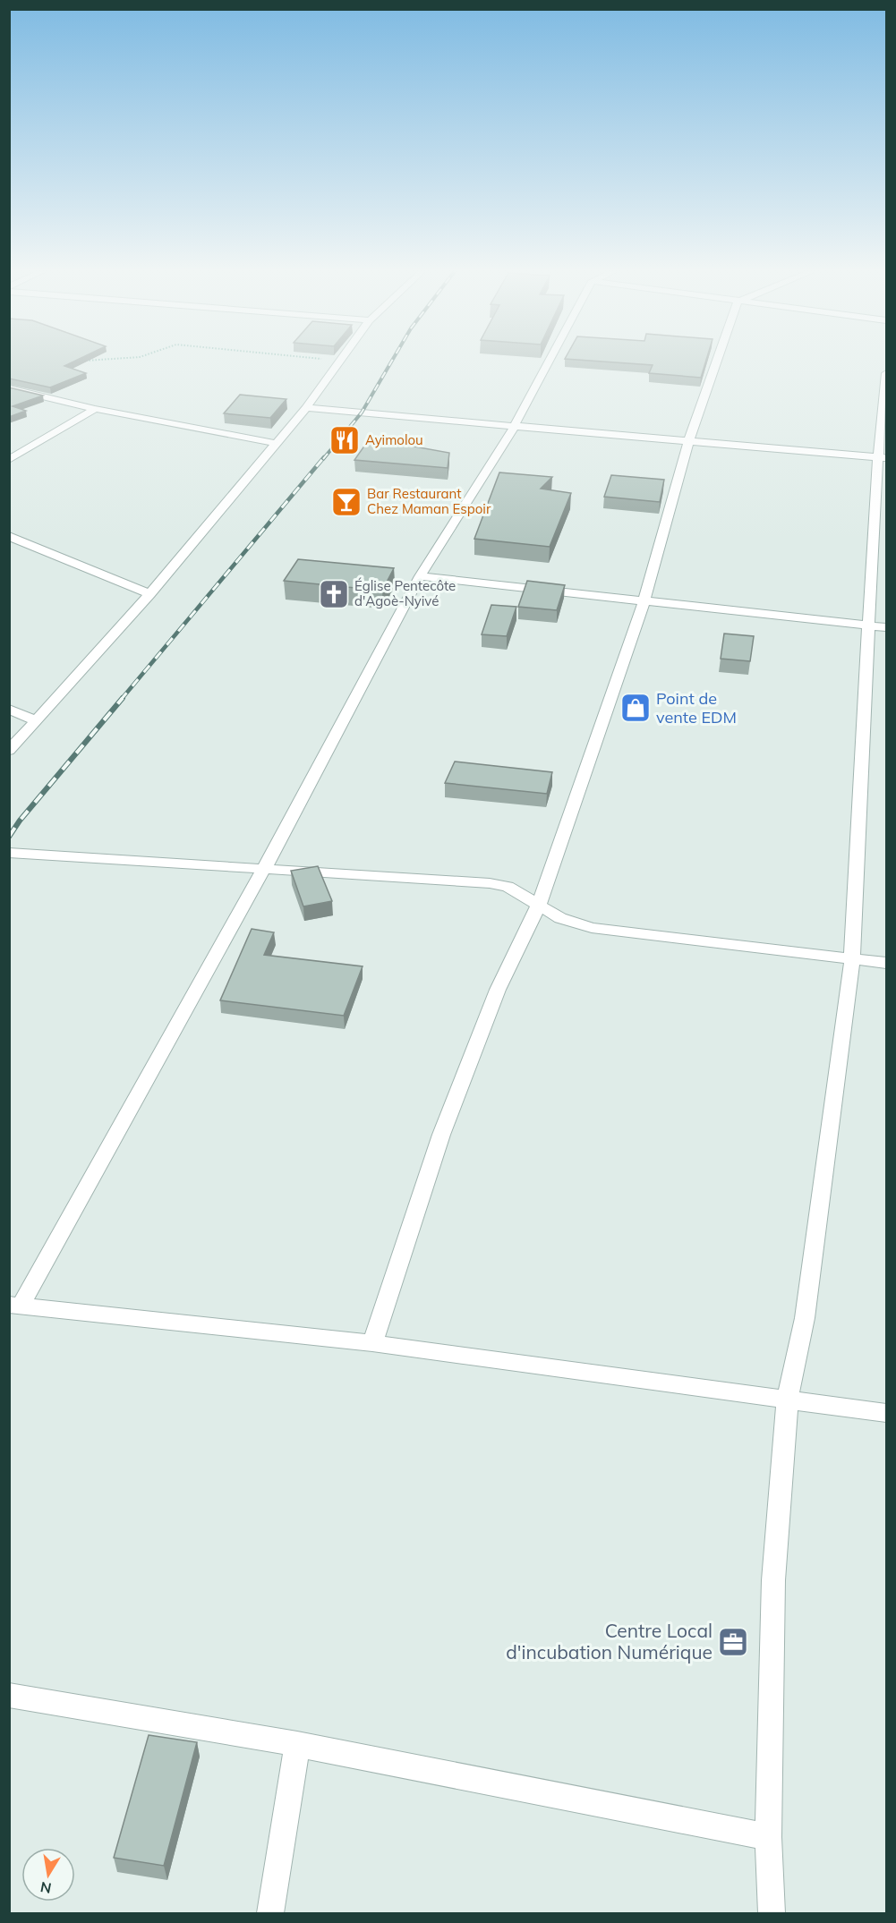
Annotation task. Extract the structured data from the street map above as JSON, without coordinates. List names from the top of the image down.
{
  "places": {
    "restaurant": ["Ayimolou"],
    "bar": ["Bar Restaurant Chez Maman Espoir"],
    "church": ["Église Pentecôte d'Agoè-Nyivé"],
    "shop": ["Point de vente EDM"],
    "office": ["Centre Local d'incubation Numérique"]
  },
  "north": "bottom"
}
